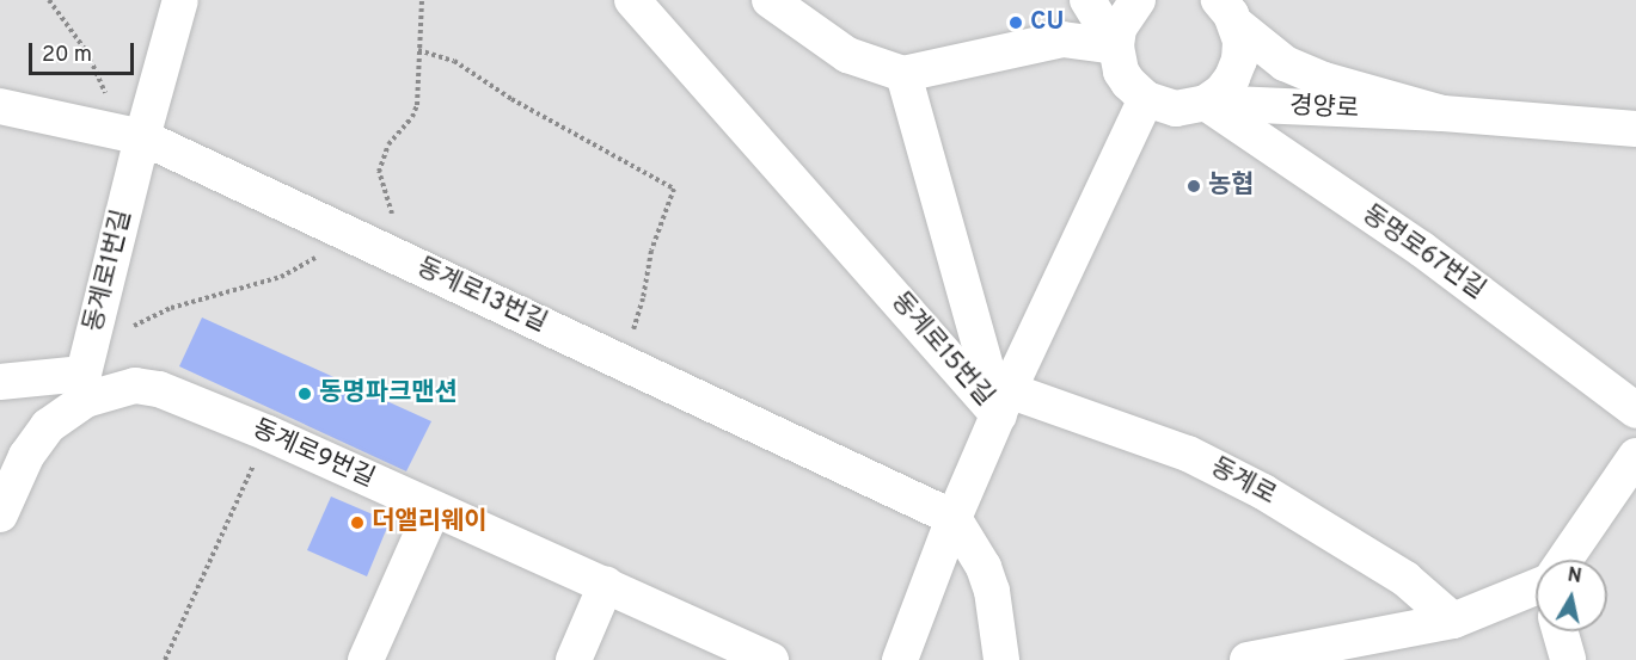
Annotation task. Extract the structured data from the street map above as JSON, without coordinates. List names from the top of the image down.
{
  "streets": {
    "street": [
      "경양로",
      "동명로67번길",
      "동계로1번길",
      "동계로13번길",
      "동계로15번길",
      "동계로9번길",
      "동계로"
    ]
  },
  "crossings": [
    ["경양로", "동명로67번길"],
    ["동계로1번길", "동계로13번길"],
    ["동계로1번길", "동계로9번길"],
    ["동계로15번길", "동계로"]
  ],
  "places": [
    "CU",
    "농협",
    "동명파크맨션",
    "더앨리웨이"
  ],
  "scale_bar": "20 m",
  "north": "top"
}
